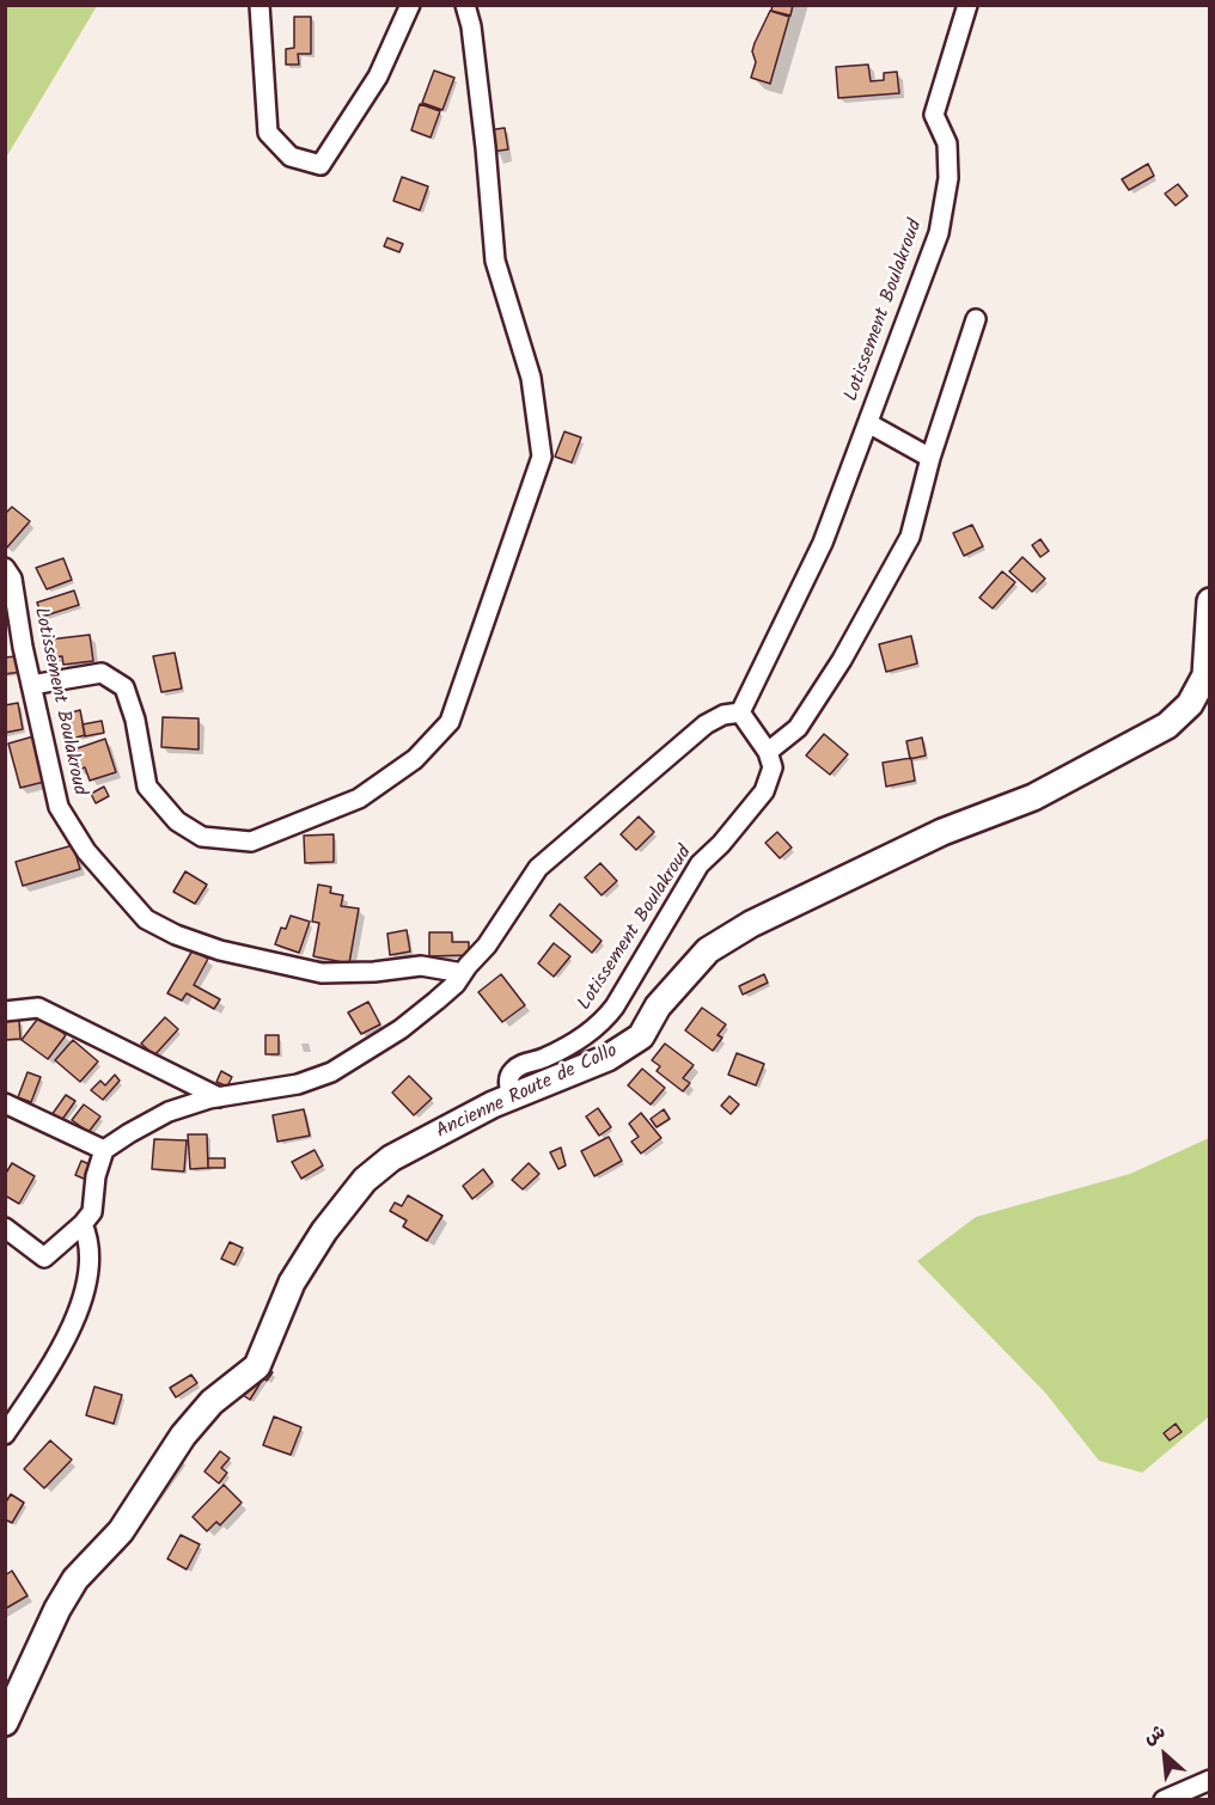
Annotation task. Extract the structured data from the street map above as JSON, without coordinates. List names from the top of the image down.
{
  "streets": {
    "main road": ["Ancienne Route de Collo"],
    "street": ["Lotissement Boulakroud"]
  },
  "crossings": [
    ["Lotissement Boulakroud", "Ancienne Route de Collo"]
  ],
  "north": "top left"
}
